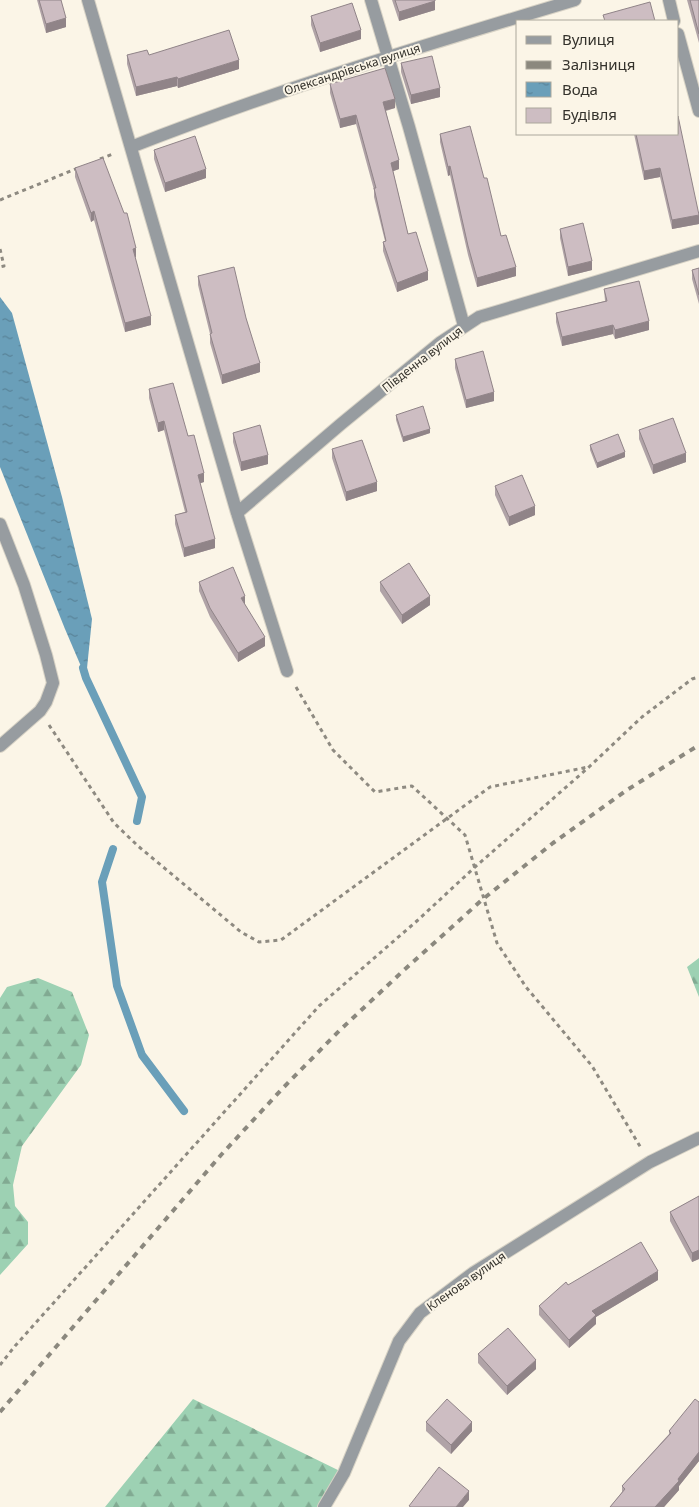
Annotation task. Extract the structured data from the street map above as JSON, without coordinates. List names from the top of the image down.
{
  "streets": {
    "street": ["Олександрівська вулиця", "Південна вулиця", "Кленова вулиця"]
  },
  "legend": [
    "Вулиця",
    "Залізниця",
    "Вода",
    "Будівля"
  ]
}
